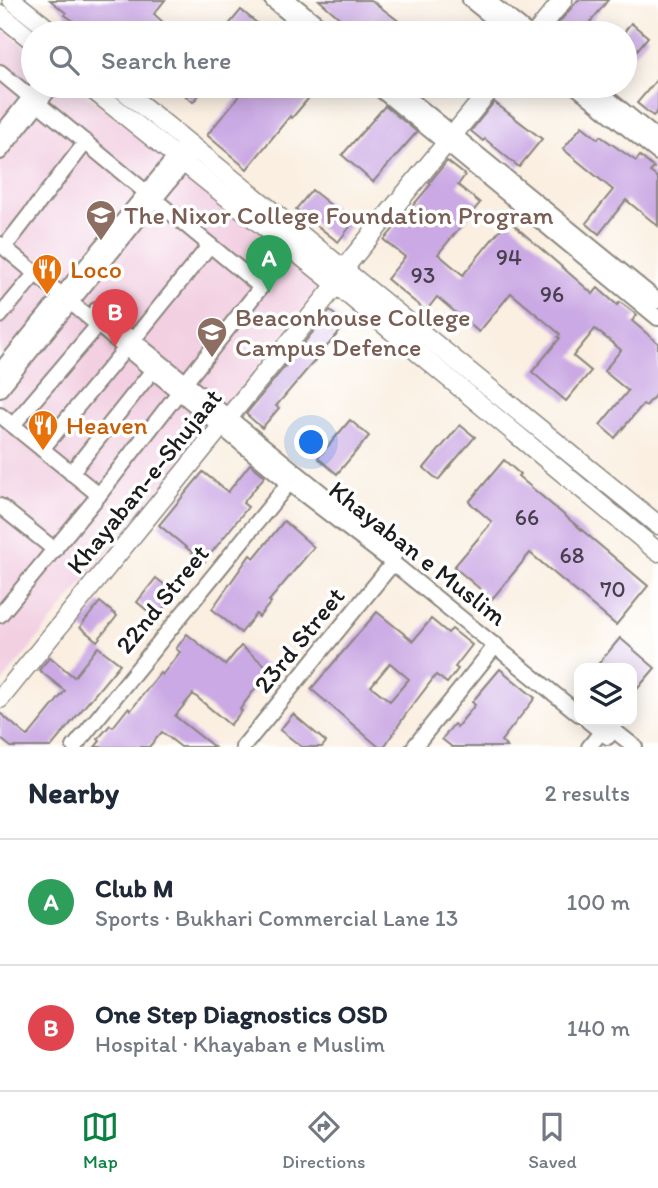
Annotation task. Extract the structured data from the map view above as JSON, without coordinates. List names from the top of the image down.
{
  "streets": {
    "main road": ["Khayaban-e-Shujaat"],
    "street": ["Khayaban e Muslim", "22nd Street", "23rd Street"]
  },
  "crossings": [
    ["Khayaban-e-Shujaat", "Khayaban e Muslim"],
    ["Khayaban e Muslim", "22nd Street"],
    ["Khayaban e Muslim", "23rd Street"]
  ],
  "places": {
    "school or university": ["The Nixor College Foundation Program", "Beaconhouse College Campus Defence"],
    "restaurant": ["Loco", "Heaven"]
  },
  "house_numbers": [
    "94",
    "93",
    "96",
    "66",
    "68",
    "70"
  ],
  "page": {
    "search": "Search here",
    "pins": ["A", "B"],
    "heading": ["Nearby", "2 results"],
    "list": [
      {
        "mark": "A",
        "name": "Club M",
        "note": "Sports · Bukhari Commercial Lane 13",
        "value": "100 m"
      },
      {
        "mark": "B",
        "name": "One Step Diagnostics OSD",
        "note": "Hospital · Khayaban e Muslim",
        "value": "140 m"
      }
    ],
    "nav": ["Map", "Directions", "Saved"]
  }
}
